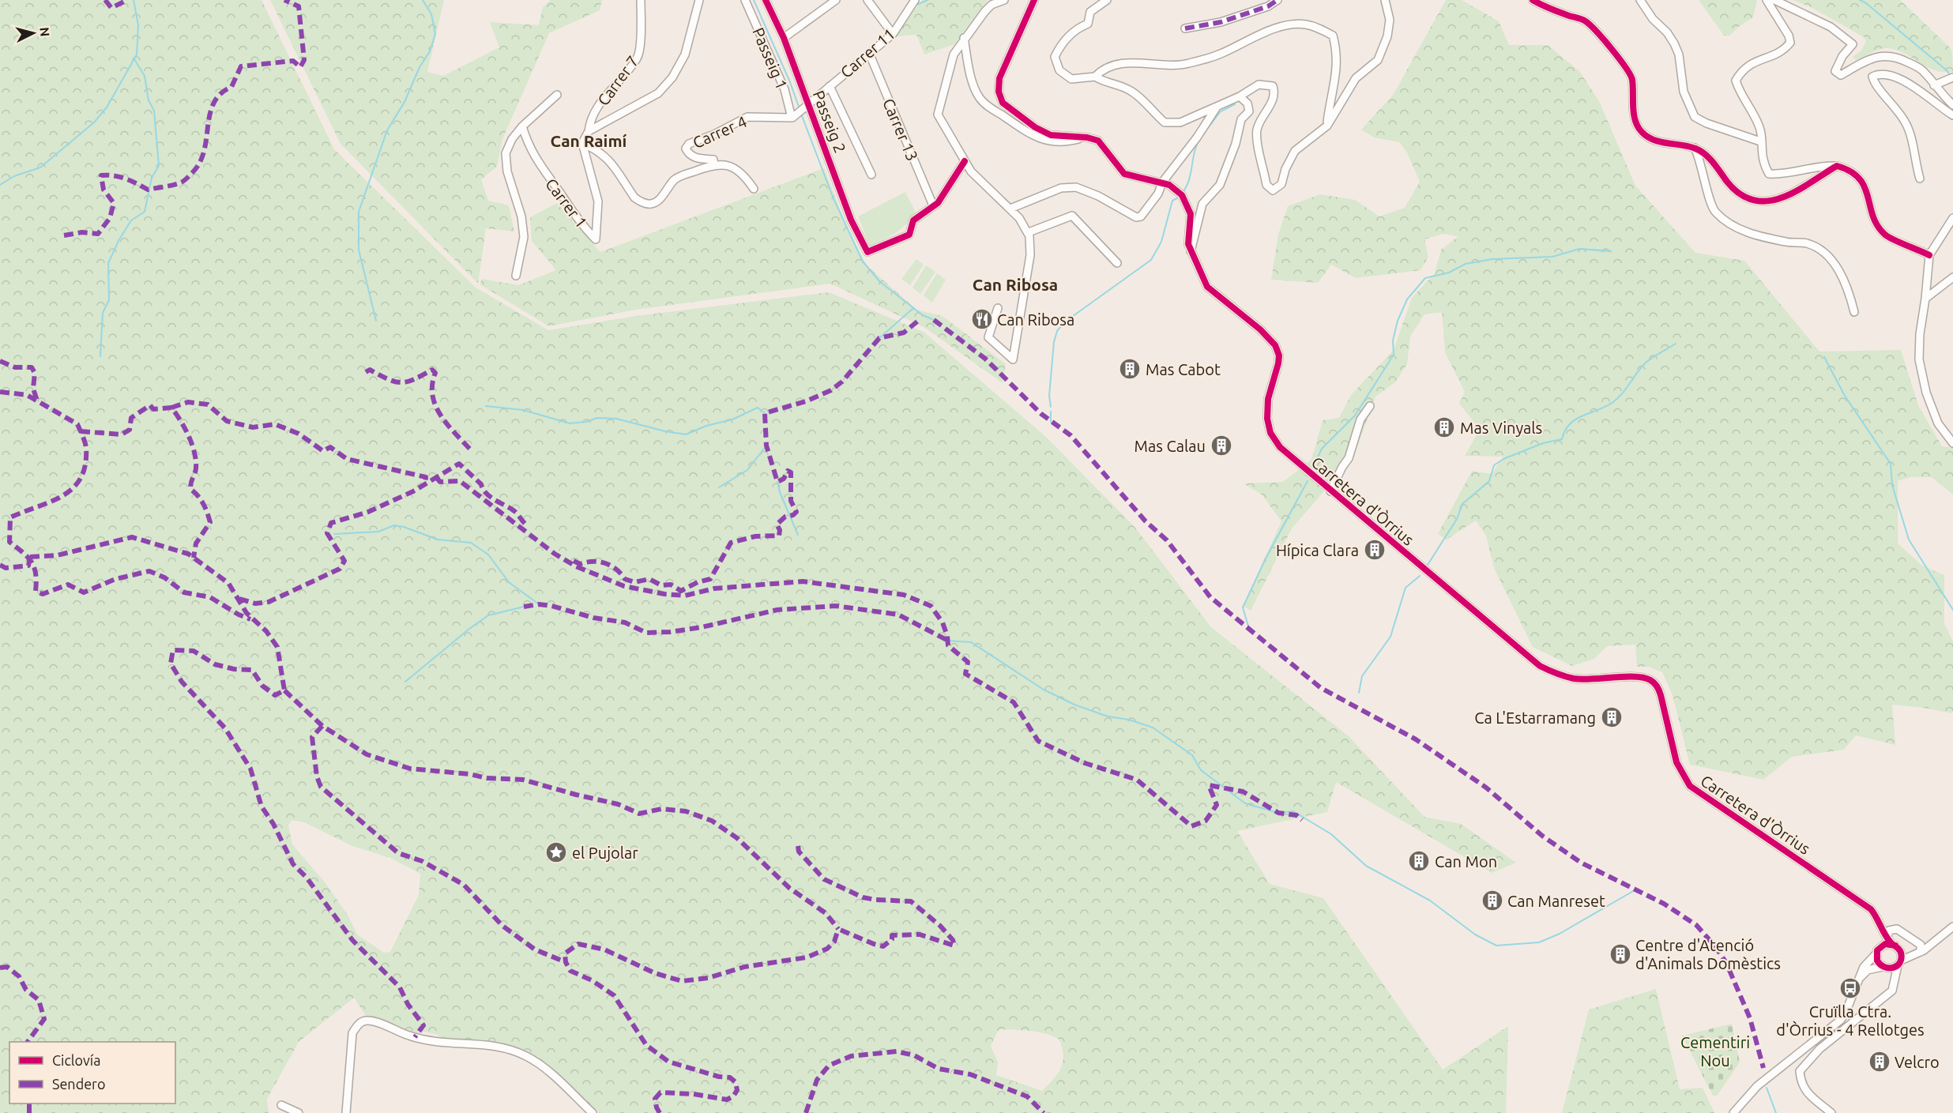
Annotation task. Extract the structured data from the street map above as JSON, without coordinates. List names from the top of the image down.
{
  "streets": {
    "street": [
      "Carrer 11",
      "Passeig 1",
      "Carrer 7",
      "Passeig 2",
      "Carrer 13",
      "Carrer 4",
      "Carrer 1",
      "Carretera d'Òrrius"
    ]
  },
  "crossings": [
    ["Carrer 11", "Passeig 1"],
    ["Carrer 11", "Passeig 2"],
    ["Carrer 11", "Carrer 13"],
    ["Carrer 11", "Carrer 4"],
    ["Passeig 1", "Carrer 4"],
    ["Carrer 7", "Carrer 1"],
    ["Passeig 2", "Carrer 13"]
  ],
  "districts": ["Can Raimí", "Can Ribosa"],
  "parks": ["Cementiri Nou"],
  "places": {
    "restaurant": ["Can Ribosa"],
    "building": [
      "Mas Cabot",
      "Mas Vinyals",
      "Mas Calau",
      "Hípica Clara",
      "Ca L'Estarramang",
      "Can Mon",
      "Can Manreset",
      "Centre d'Atenció d'Animals Domèstics",
      "Velcro"
    ],
    "place": ["el Pujolar"],
    "bus stop": ["Cruïlla Ctra. d'Òrrius - 4 Rellotges"]
  },
  "legend": ["Ciclovía", "Sendero"],
  "north": "right"
}
